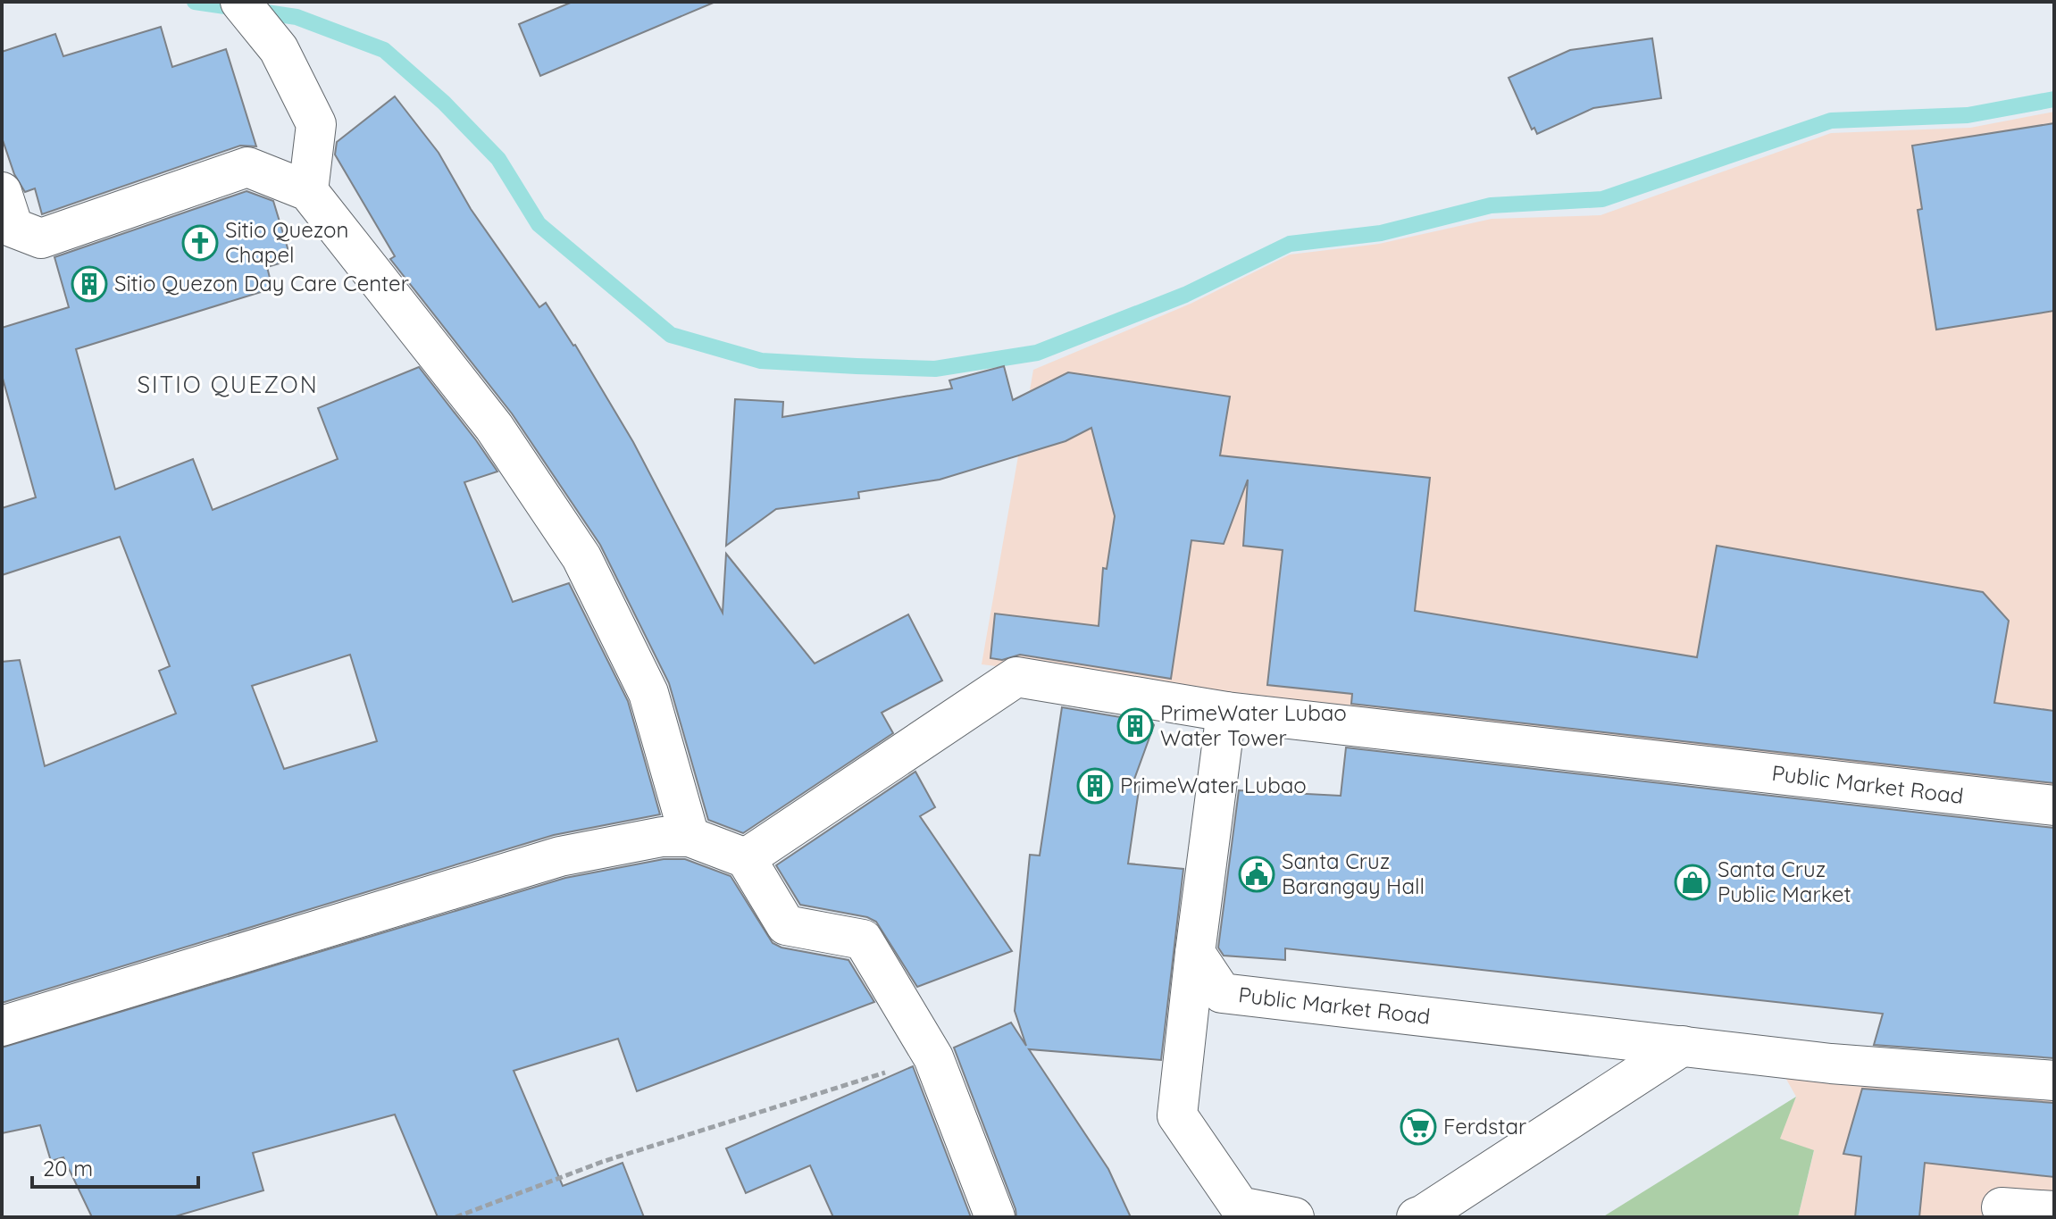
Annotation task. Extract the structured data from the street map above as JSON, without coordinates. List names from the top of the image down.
{
  "streets": {
    "street": ["Public Market Road"]
  },
  "districts": ["SITIO QUEZON"],
  "places": {
    "church": ["Sitio Quezon Chapel"],
    "building": ["Sitio Quezon Day Care Center", "PrimeWater Lubao Water Tower", "PrimeWater Lubao"],
    "public building": ["Santa Cruz Barangay Hall"],
    "shop": ["Santa Cruz Public Market"],
    "supermarket": ["Ferdstar"]
  },
  "scale_bar": "20 m"
}
